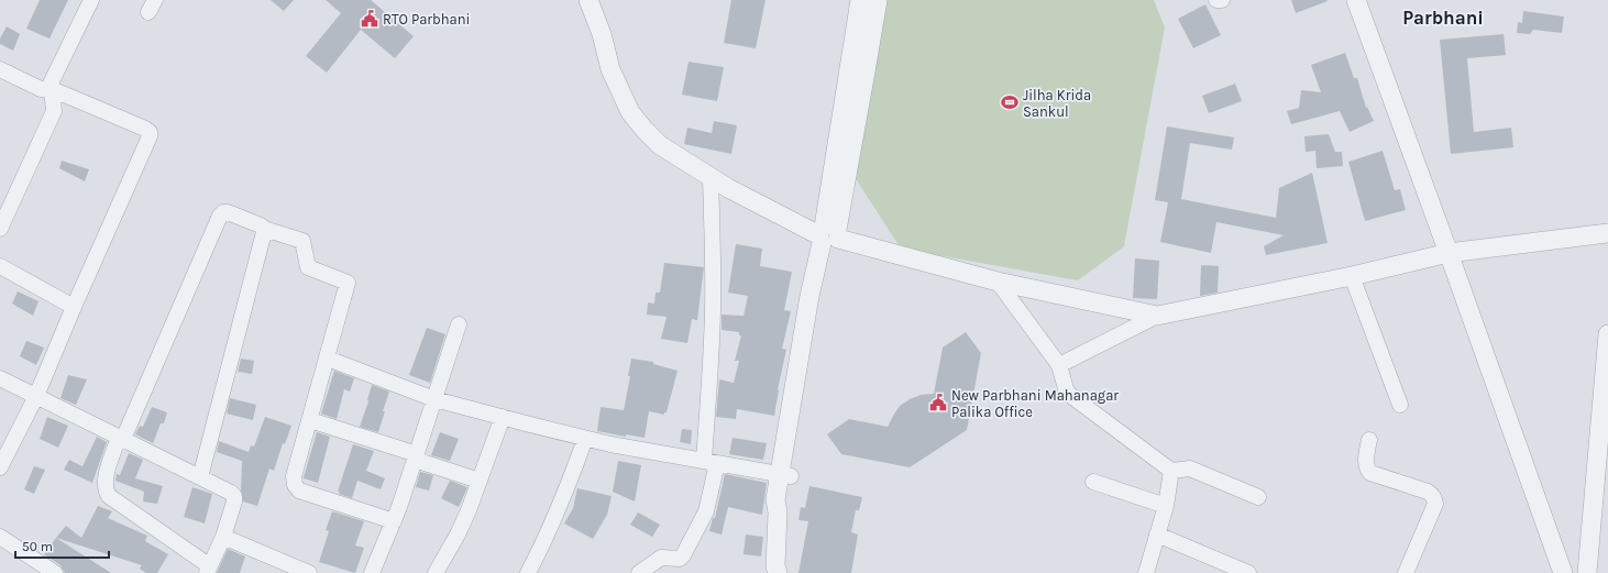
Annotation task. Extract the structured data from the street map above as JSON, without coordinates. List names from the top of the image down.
{
  "districts": ["Parbhani"],
  "places": {
    "public building": ["RTO Parbhani", "New Parbhani Mahanagar Palika Office"],
    "sports": ["Jilha Krida Sankul"]
  },
  "scale_bar": "50 m"
}
